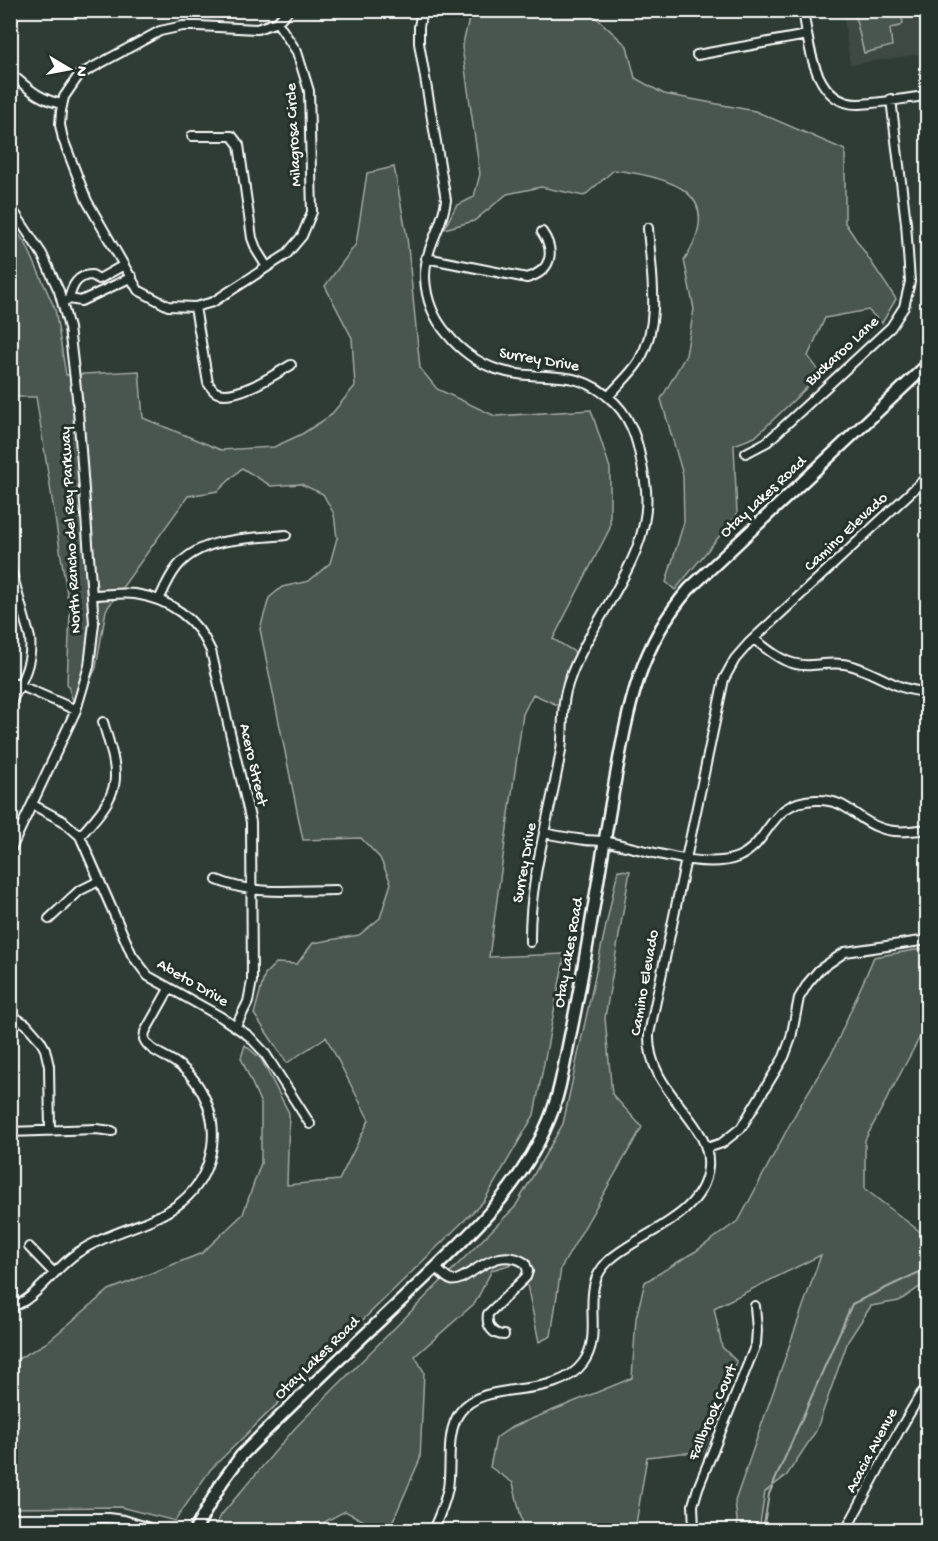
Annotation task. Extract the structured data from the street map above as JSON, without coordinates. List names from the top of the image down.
{
  "streets": {
    "main road": ["Otay Lakes Road"],
    "street": [
      "Milagrosa Circle",
      "Buckaroo Lane",
      "Surrey Drive",
      "North Rancho del Rey Parkway",
      "Camino Elevado",
      "Acero Street",
      "Abeto Drive",
      "Fallbrook Court",
      "Acacia Avenue"
    ]
  },
  "crossings": [
    ["North Rancho del Rey Parkway", "Acero Street"],
    ["North Rancho del Rey Parkway", "Abeto Drive"],
    ["Acero Street", "Abeto Drive"]
  ],
  "north": "right"
}
